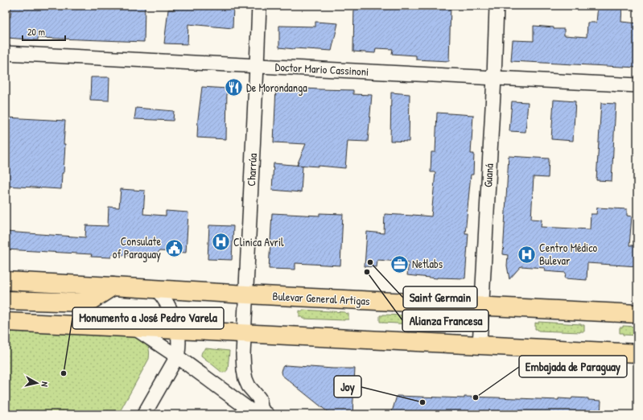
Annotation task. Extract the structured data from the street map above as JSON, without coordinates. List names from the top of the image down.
{
  "streets": {
    "main road": ["Bulevar General Artigas"],
    "street": ["Doctor Mario Cassinoni", "Charrúa", "Guaná"]
  },
  "crossings": [
    ["Doctor Mario Cassinoni", "Charrúa"],
    ["Doctor Mario Cassinoni", "Guaná"],
    ["Charrúa", "Bulevar General Artigas"],
    ["Guaná", "Bulevar General Artigas"]
  ],
  "places": {
    "restaurant": ["De Morondanga"],
    "hospital": ["Clinica Avril", "Centro Médico Bulevar"],
    "public building": ["Consulate of Paraguay"],
    "other": [
      "Saint Germain",
      "Alianza Francesa",
      "Monumento a José Pedro Varela",
      "Embajada de Paraguay",
      "Joy"
    ],
    "office": ["Netlabs"]
  },
  "scale_bar": "20 m",
  "north": "right"
}
